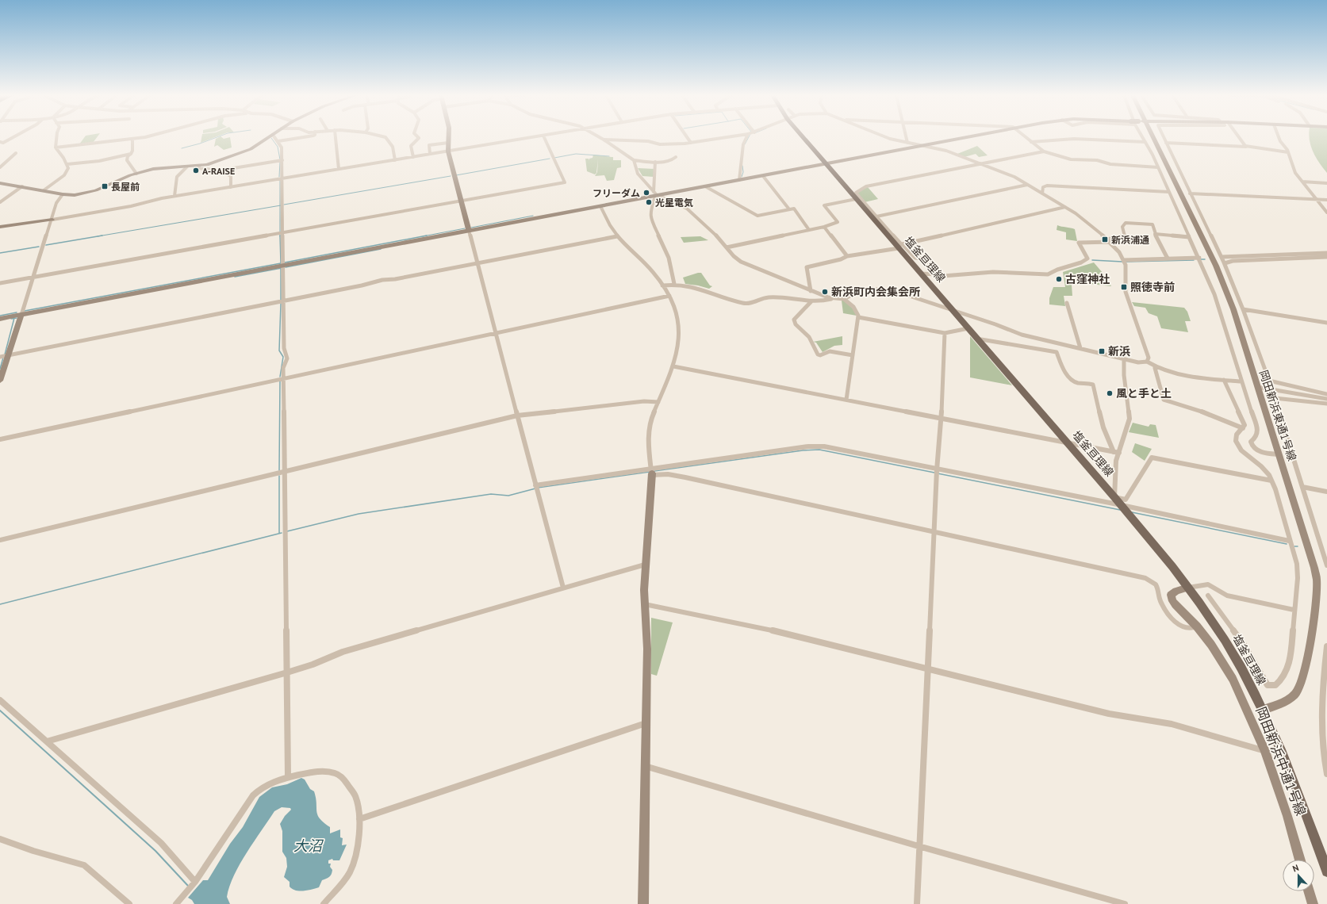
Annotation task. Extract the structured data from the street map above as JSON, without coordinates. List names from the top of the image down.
{
  "streets": {
    "main road": ["塩釜亘理線"],
    "street": ["岡田新浜東通1号線", "岡田新浜中通1号線"]
  },
  "crossings": [
    ["塩釜亘理線", "岡田新浜東通1号線"],
    ["塩釜亘理線", "岡田新浜中通1号線"]
  ],
  "water": ["大沼"],
  "places": {
    "other": [
      "A-RAISE",
      "フリーダム",
      "光星電気",
      "古窪神社",
      "新浜町内会集会所",
      "風と手と土"
    ],
    "transit": [
      "長屋前",
      "新浜浦通",
      "照徳寺前",
      "新浜"
    ]
  },
  "north": "top"
}
